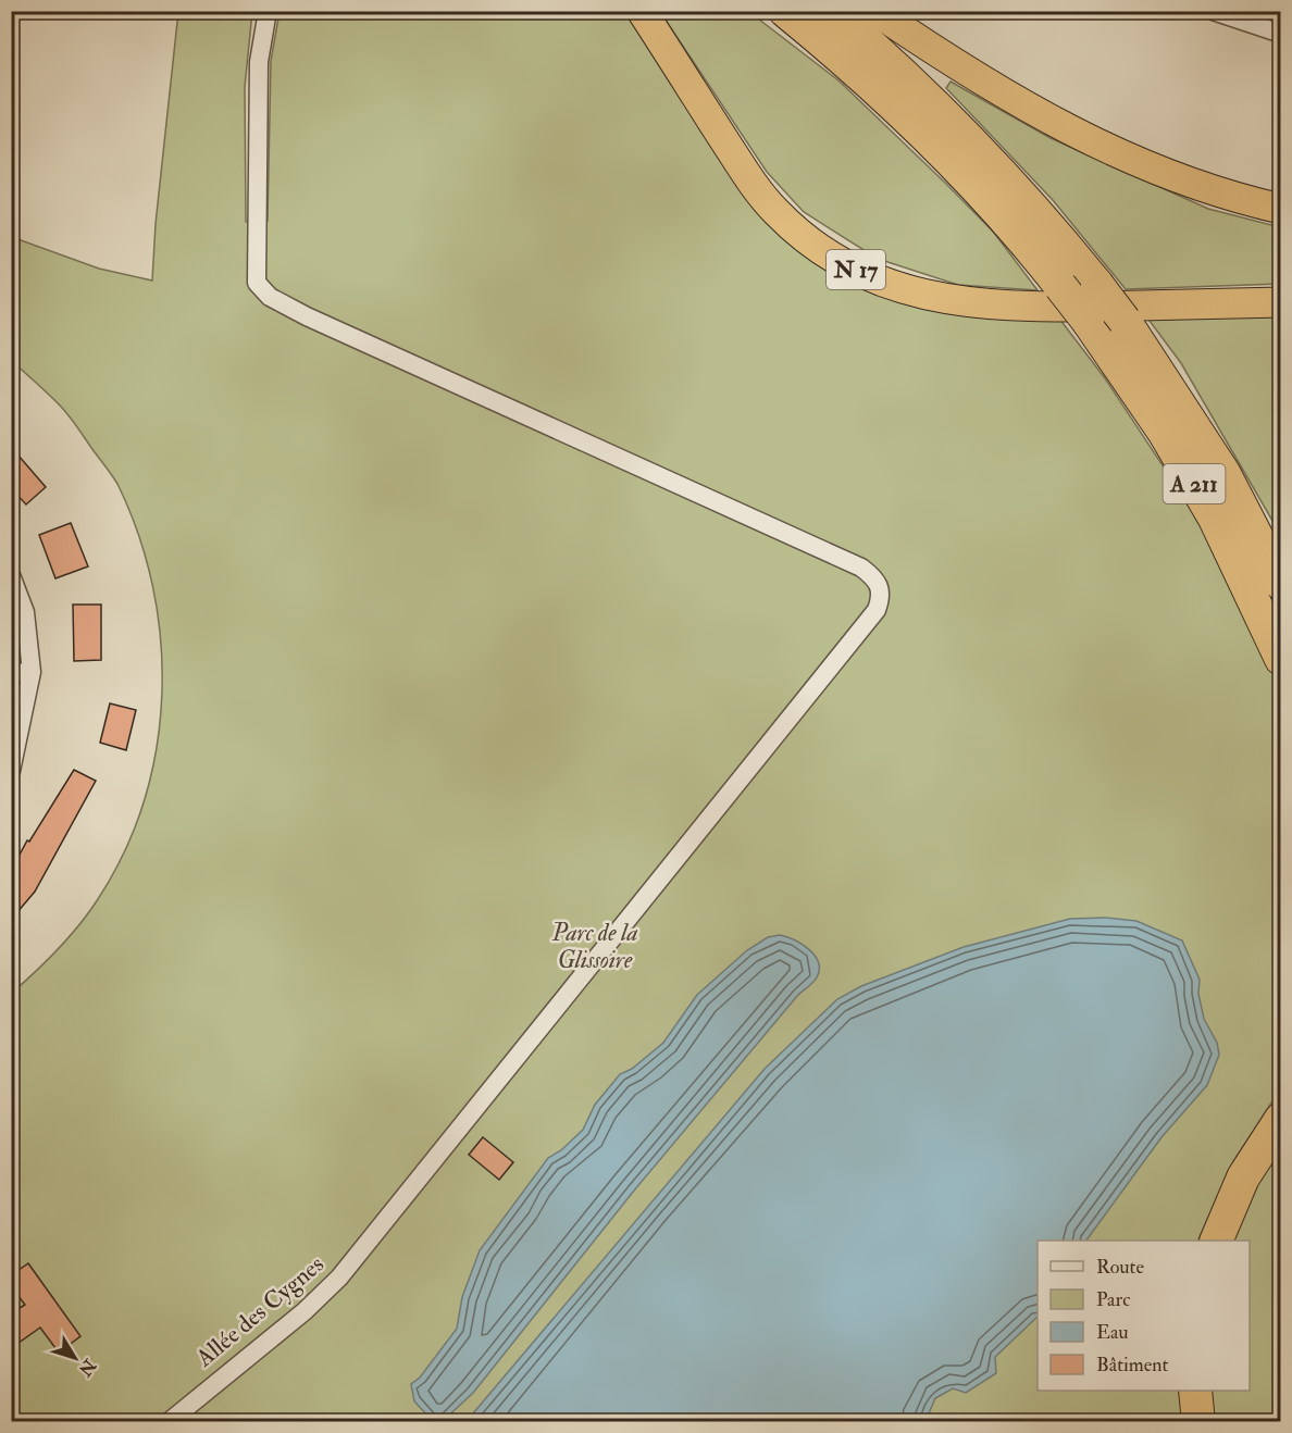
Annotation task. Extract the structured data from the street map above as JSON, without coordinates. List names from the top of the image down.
{
  "streets": {
    "highway": ["N 17", "A 211"],
    "street": ["Allée des Cygnes"]
  },
  "parks": ["Parc de la Glissoire"],
  "legend": [
    "Route",
    "Parc",
    "Eau",
    "Bâtiment"
  ],
  "north": "bottom right"
}
